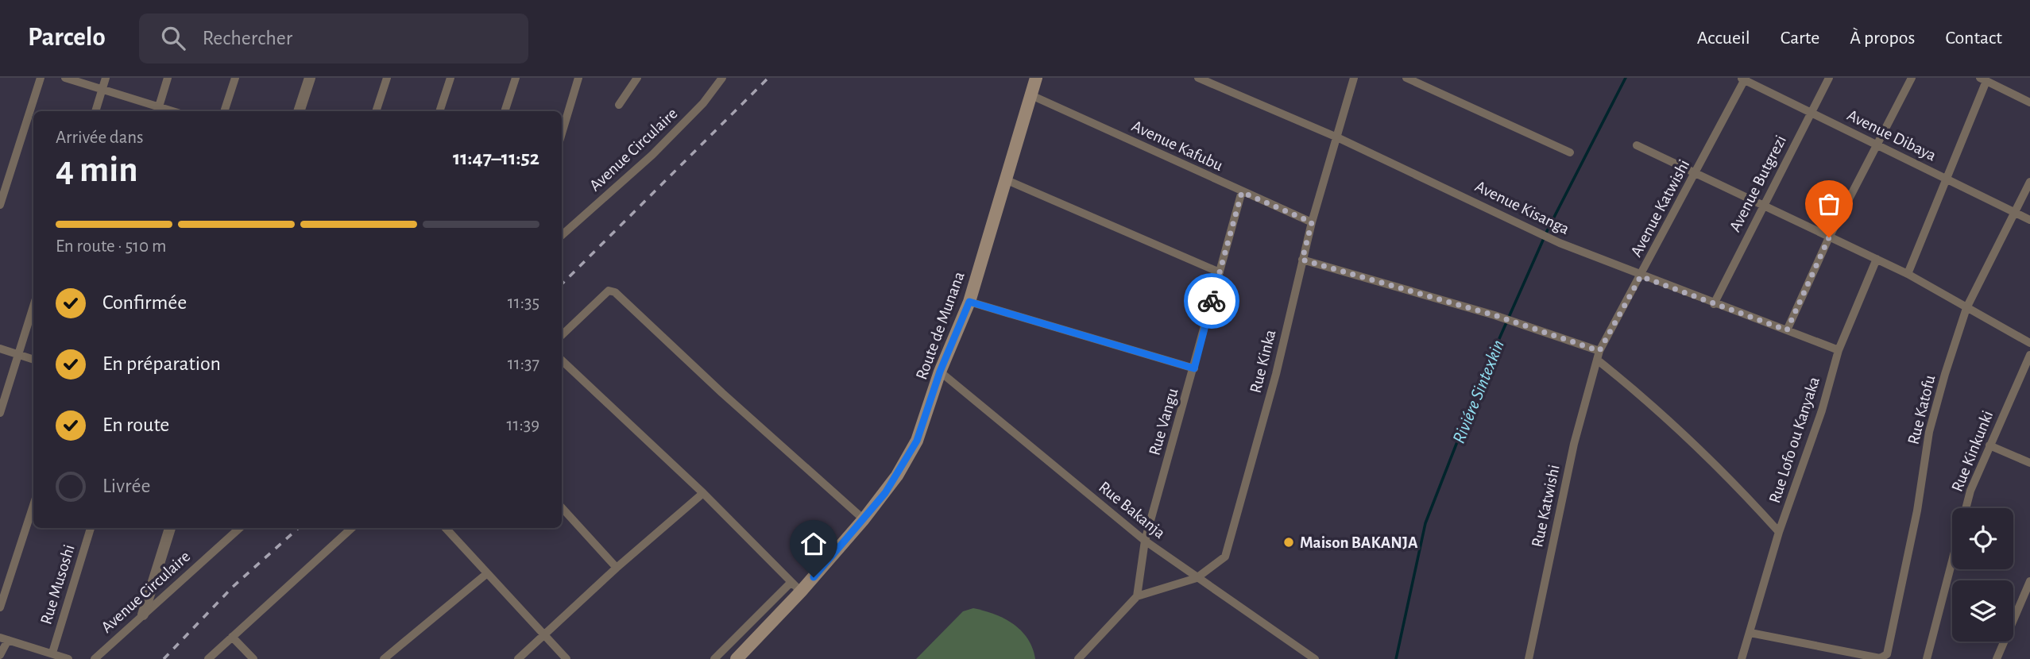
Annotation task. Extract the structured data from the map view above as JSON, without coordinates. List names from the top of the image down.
{
  "streets": {
    "main road": ["Route de Munana"],
    "street": [
      "Avenue Dibaya",
      "Avenue Kafubu",
      "Avenue Circulaire",
      "Avenue Butgrezi",
      "Avenue Kisanga",
      "Avenue Katwishi",
      "Rue Kinka",
      "Rue Katofu",
      "Rue Vangu",
      "Rue Lofo ou Kanyaka",
      "Rue Kinkunki",
      "Rue Katwishi",
      "Rue Bakanja",
      "Rue Musoshi"
    ]
  },
  "crossings": [
    ["Avenue Dibaya", "Avenue Butgrezi"],
    ["Avenue Dibaya", "Avenue Katwishi"],
    ["Avenue Dibaya", "Rue Katofu"],
    ["Avenue Kafubu", "Route de Munana"],
    ["Avenue Kafubu", "Rue Kinka"],
    ["Avenue Kafubu", "Rue Vangu"],
    ["Avenue Butgrezi", "Avenue Kisanga"],
    ["Avenue Kisanga", "Avenue Katwishi"],
    ["Avenue Kisanga", "Rue Kinka"],
    ["Avenue Kisanga", "Rue Lofo ou Kanyaka"],
    ["Avenue Katwishi", "Rue Katwishi"],
    ["Route de Munana", "Rue Bakanja"],
    ["Rue Kinka", "Rue Vangu"],
    ["Rue Kinka", "Rue Bakanja"],
    ["Rue Vangu", "Rue Bakanja"]
  ],
  "water": ["Riviére Sintexkin"],
  "places": ["Maison BAKANJA"],
  "page": {
    "header": "Parcelo",
    "search": "Rechercher",
    "nav": [
      "Accueil",
      "Carte",
      "À propos",
      "Contact"
    ],
    "heading": ["4 min", "Arrivée dans", "11:47–11:52"],
    "bar": "En route · 510 m",
    "list": [
      ["Confirmée", "11:35"],
      ["En préparation", "11:37"],
      ["En route", "11:39"],
      "Livrée"
    ]
  }
}
